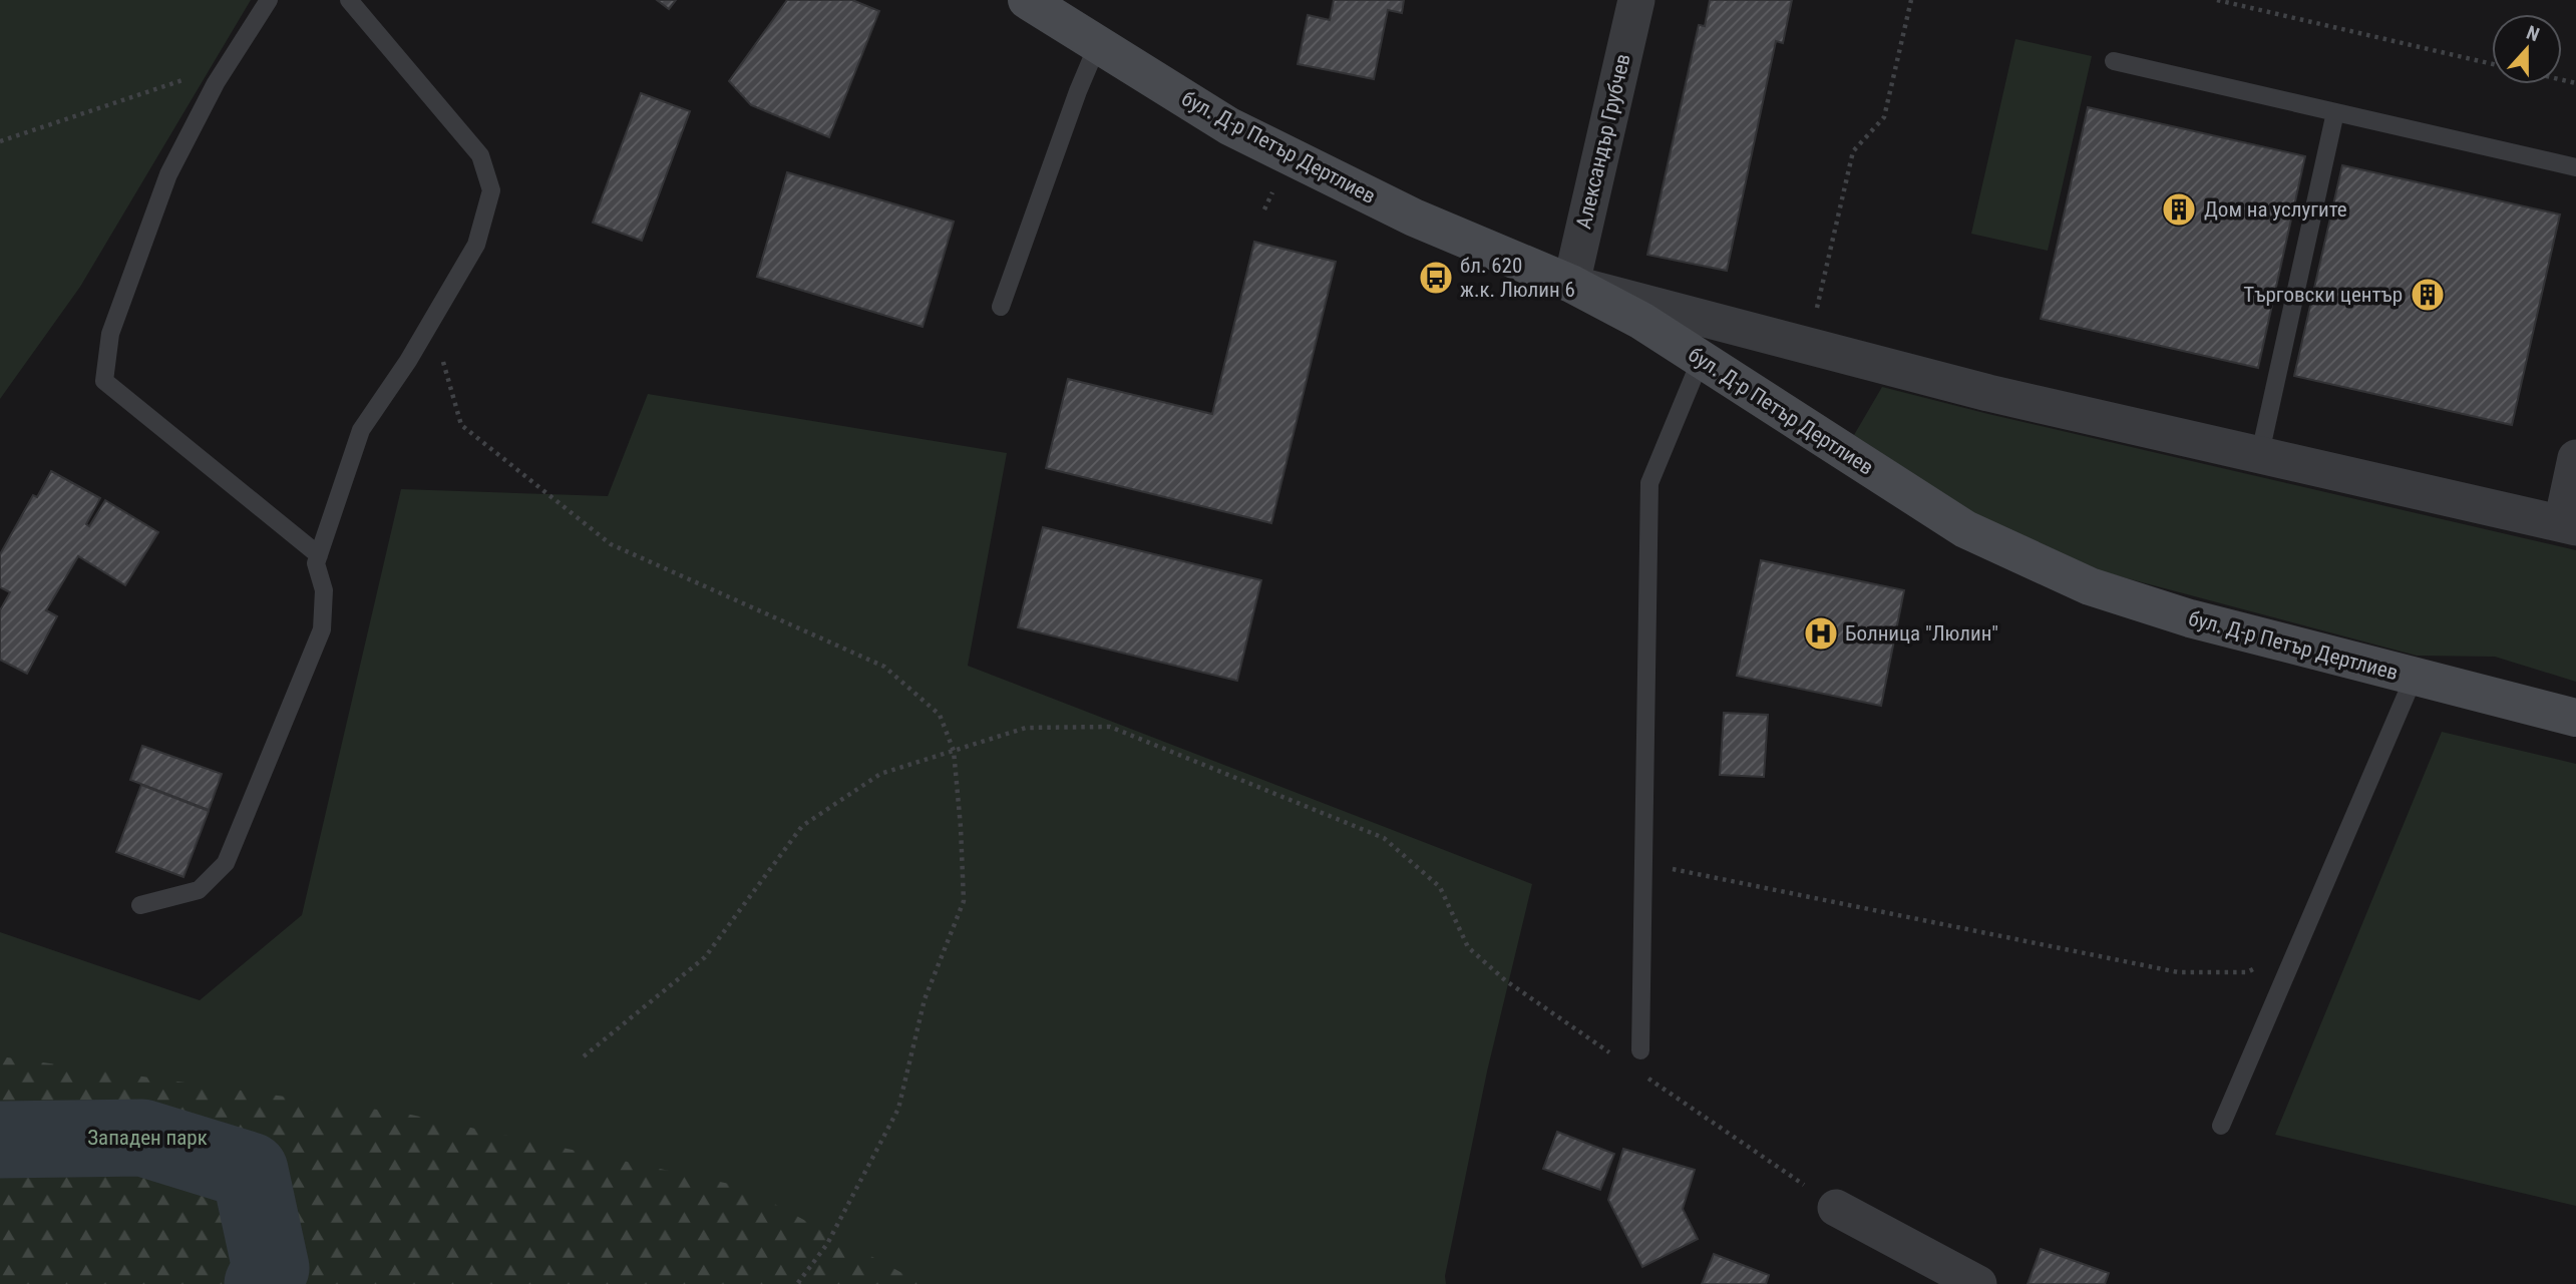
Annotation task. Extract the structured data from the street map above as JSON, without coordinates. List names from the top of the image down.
{
  "streets": {
    "main road": ["бул. Д-р Петър Дертлиев"],
    "street": ["Александър Грубчев"]
  },
  "crossings": [
    ["Александър Грубчев", "бул. Д-р Петър Дертлиев"]
  ],
  "parks": ["Западен парк"],
  "places": {
    "building": ["Дом на услугите", "Търговски център"],
    "bus stop": ["бл. 620 ж.к. Люлин 6"],
    "hospital": ["Болница \"Люлин\""]
  },
  "north": "top"
}
